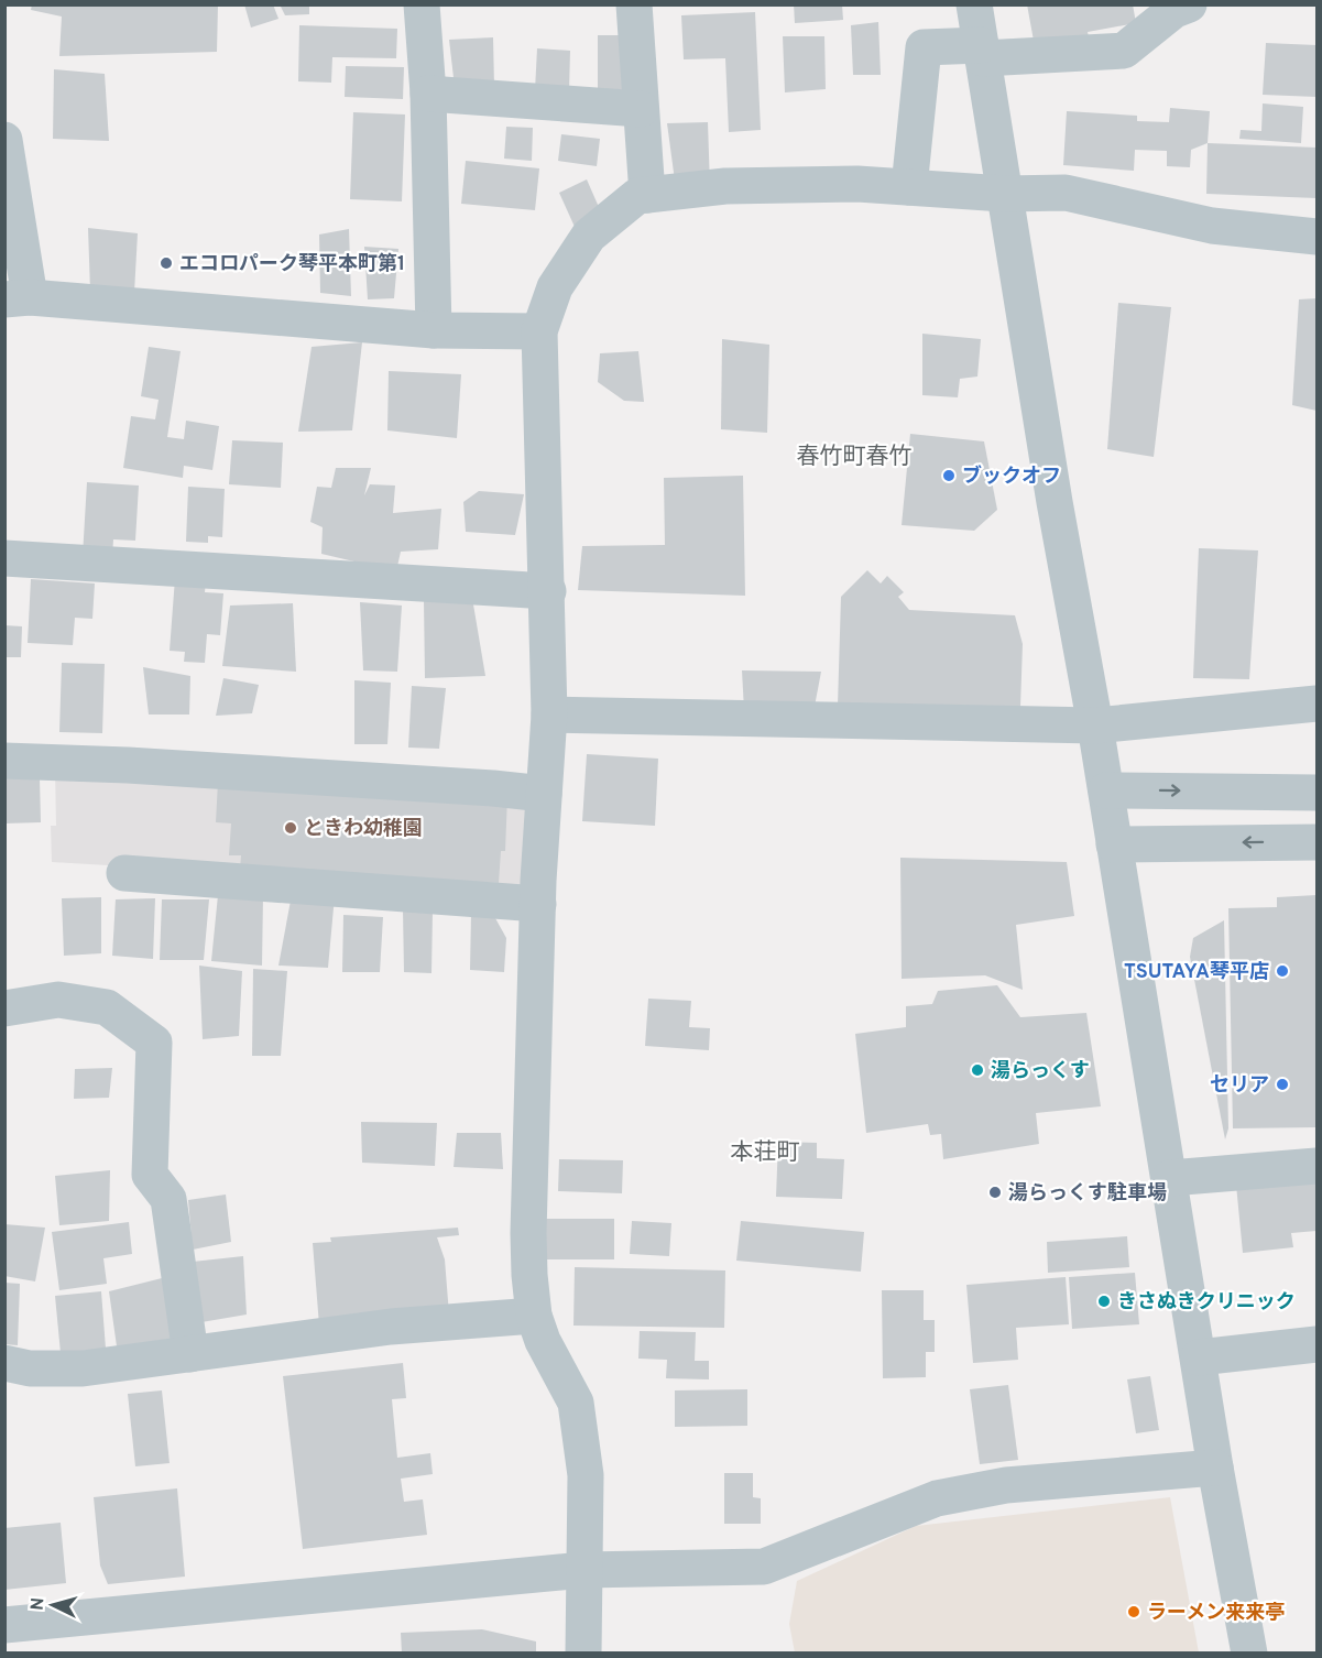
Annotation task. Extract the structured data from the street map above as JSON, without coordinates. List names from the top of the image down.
{
  "districts": ["春竹町春竹", "本荘町"],
  "places": [
    "エコロパーク琴平本町第1",
    "ブックオフ",
    "ときわ幼稚園",
    "TSUTAYA琴平店",
    "湯らっくす",
    "セリア",
    "湯らっくす駐車場",
    "きさぬきクリニック",
    "ラーメン来来亭"
  ],
  "north": "left"
}
